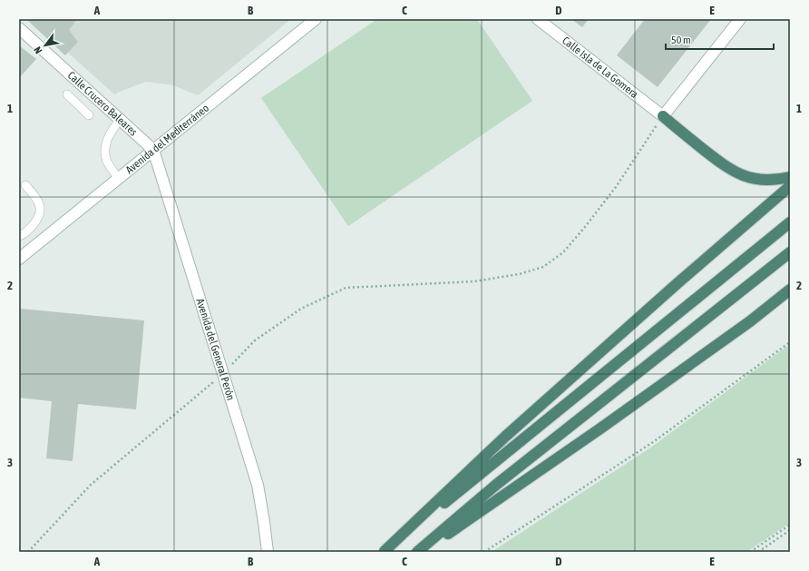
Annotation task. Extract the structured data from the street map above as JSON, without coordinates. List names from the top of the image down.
{
  "streets": {
    "street": [
      "Calle Isla de La Gomera",
      "Calle Crucero Baleares",
      "Avenida del Mediterráneo",
      "Avenida del General Perón"
    ]
  },
  "crossings": [
    ["Calle Crucero Baleares", "Avenida del Mediterráneo"],
    ["Calle Crucero Baleares", "Avenida del General Perón"],
    ["Avenida del Mediterráneo", "Avenida del General Perón"]
  ],
  "scale_bar": "50 m",
  "north": "bottom left",
  "grid": {
    "columns": [
      "A",
      "B",
      "C",
      "D",
      "E"
    ],
    "rows": ["1", "2", "3"]
  }
}
